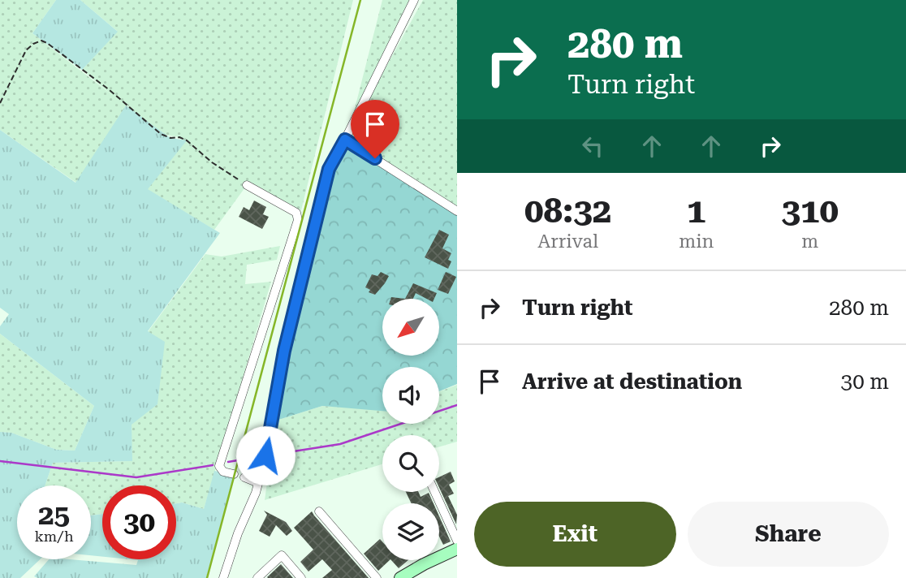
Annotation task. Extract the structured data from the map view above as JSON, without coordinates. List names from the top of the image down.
{
  "north": "bottom left",
  "page": {
    "turn": ["280 m", "Turn right"],
    "eta": [
      "08:32",
      "Arrival",
      "1",
      "min",
      "310",
      "m"
    ],
    "list": [
      {
        "name": "Turn right",
        "value": "280 m"
      },
      {
        "name": "Arrive at destination",
        "value": "30 m"
      }
    ],
    "speed": "25 km/h",
    "limit": "30",
    "buttons": ["Exit", "Share"]
  }
}
